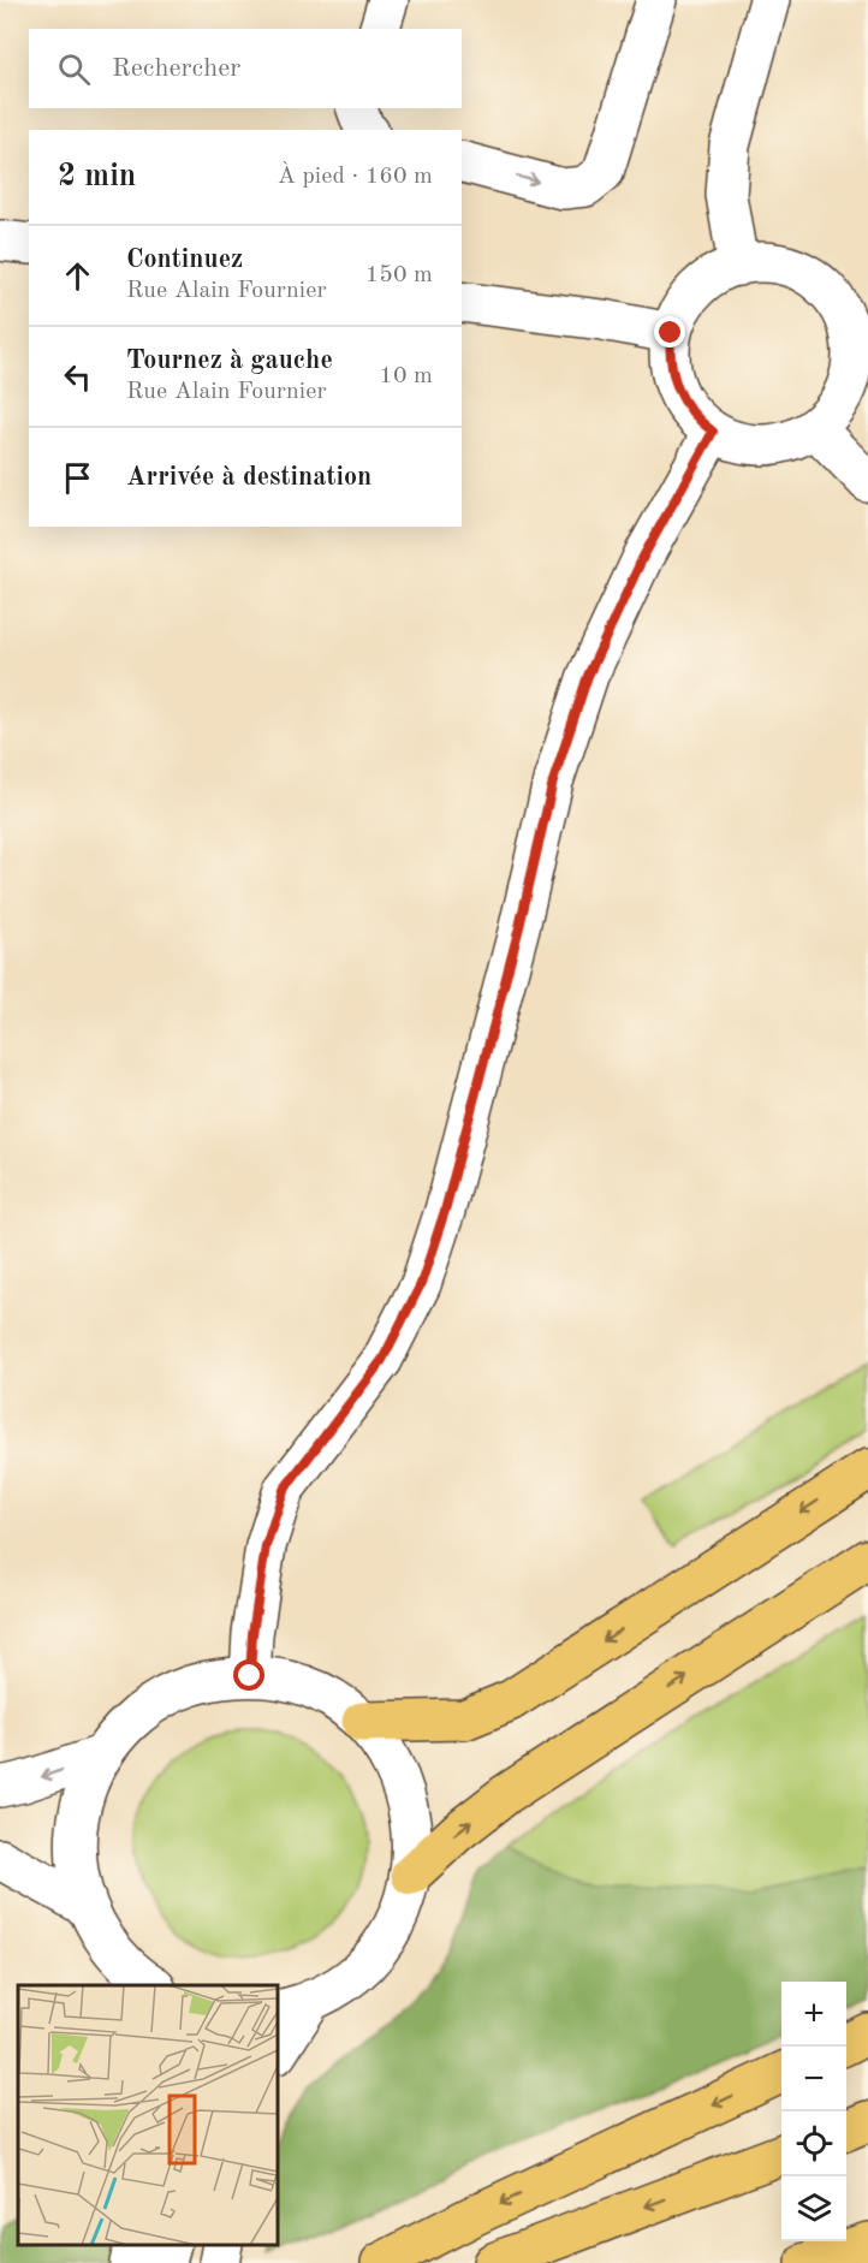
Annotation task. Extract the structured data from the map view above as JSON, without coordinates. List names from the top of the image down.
{
  "page": {
    "search": "Rechercher",
    "heading": ["2 min", "À pied · 160 m"],
    "list": [
      ["Continuez", "Rue Alain Fournier", "150 m"],
      ["Tournez à gauche", "Rue Alain Fournier", "10 m"],
      "Arrivée à destination"
    ],
    "map_buttons": ["+", "−"]
  }
}
